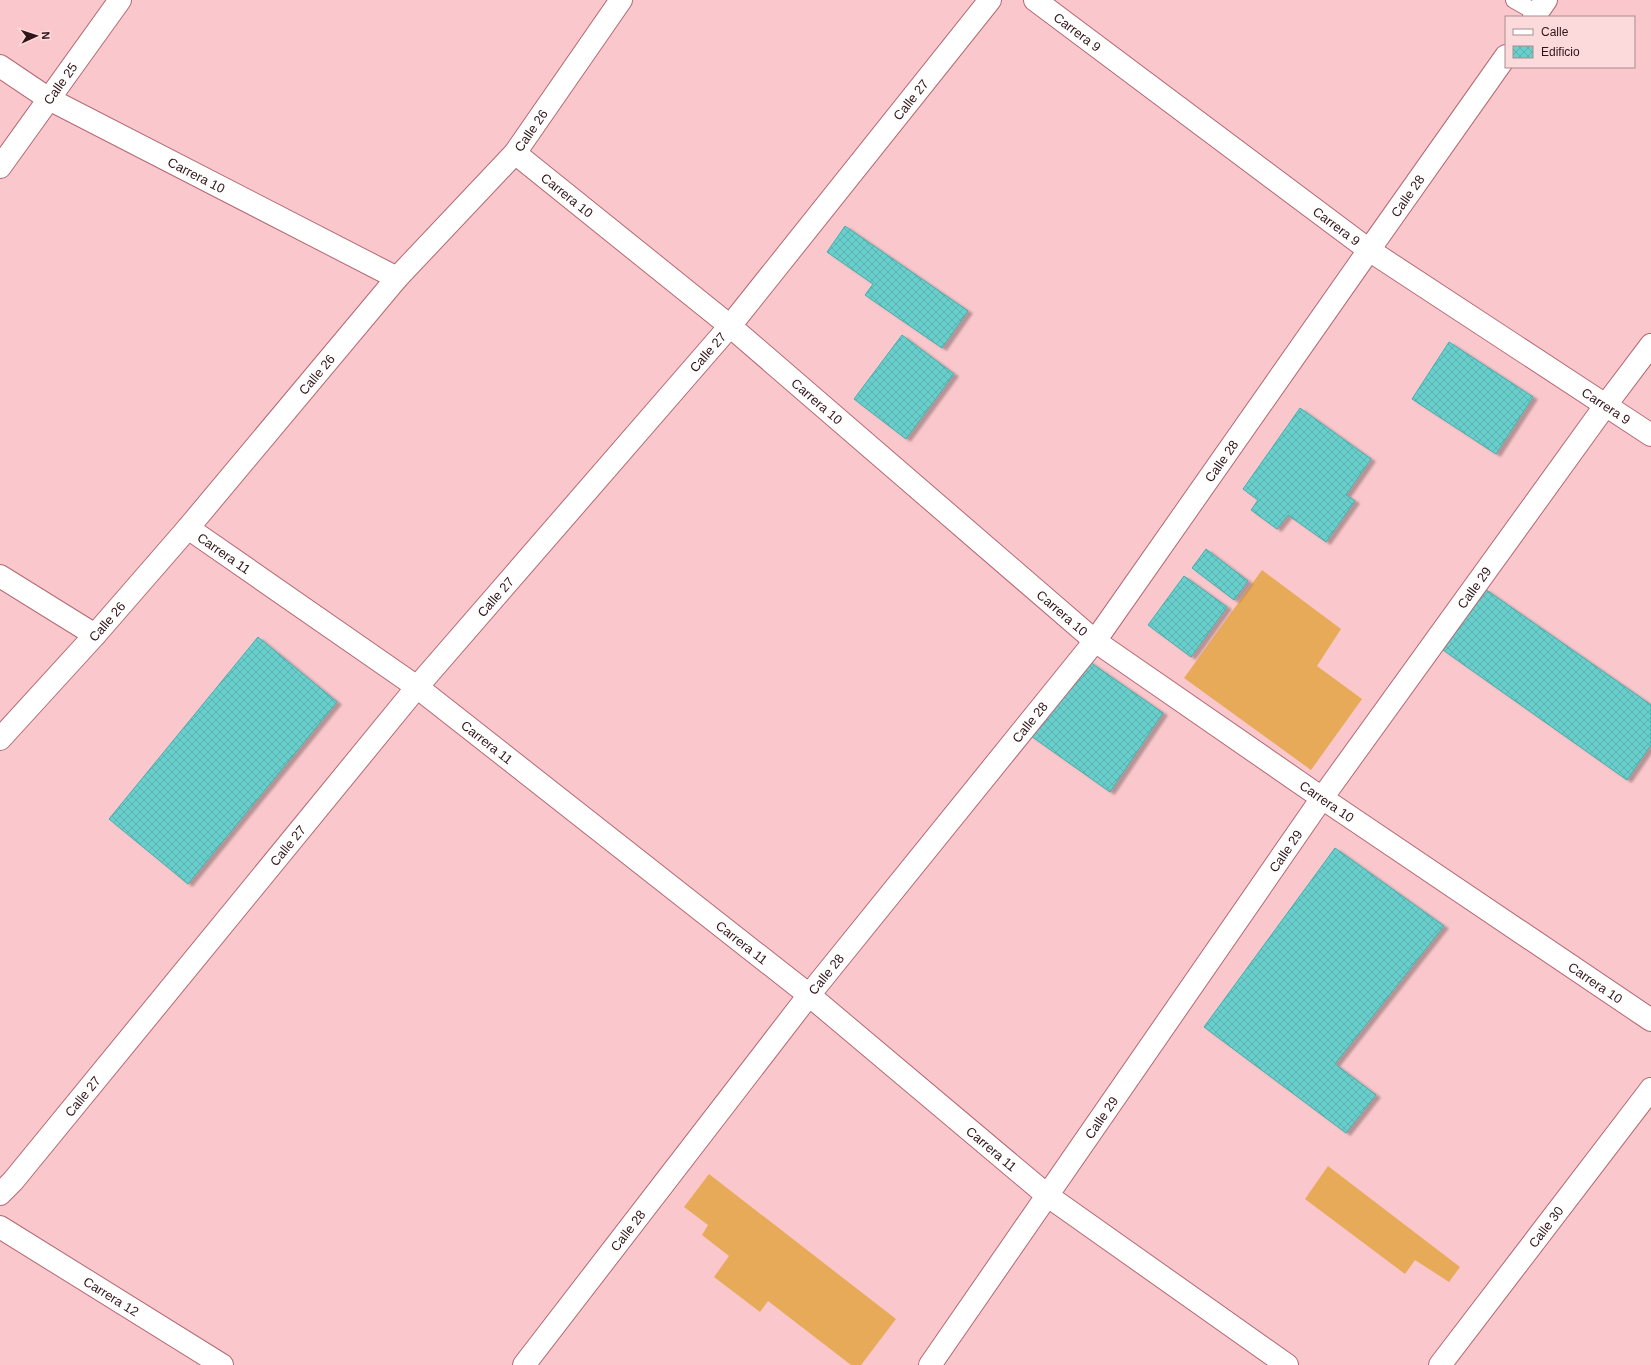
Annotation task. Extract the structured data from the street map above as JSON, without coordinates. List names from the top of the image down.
{
  "streets": {
    "street": [
      "Carrera 9",
      "Calle 25",
      "Calle 27",
      "Calle 26",
      "Carrera 10",
      "Calle 28",
      "Carrera 11",
      "Calle 29",
      "Calle 30",
      "Carrera 12"
    ]
  },
  "crossings": [
    ["Carrera 9", "Calle 28"],
    ["Carrera 9", "Calle 29"],
    ["Calle 25", "Carrera 10"],
    ["Calle 27", "Carrera 10"],
    ["Calle 27", "Carrera 11"],
    ["Calle 26", "Carrera 10"],
    ["Calle 26", "Carrera 11"],
    ["Carrera 10", "Calle 28"],
    ["Carrera 10", "Calle 29"],
    ["Calle 28", "Carrera 11"],
    ["Carrera 11", "Calle 29"]
  ],
  "legend": ["Calle", "Edificio"],
  "north": "right"
}
